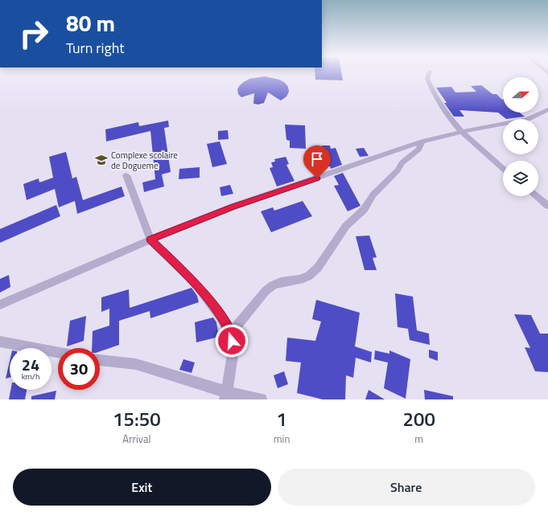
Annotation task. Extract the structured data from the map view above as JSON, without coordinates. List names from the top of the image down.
{
  "places": {
    "school or university": ["Complexe scolaire de Dogueme"]
  },
  "north": "right",
  "page": {
    "turn": ["80 m", "Turn right"],
    "speed": "24 km/h",
    "limit": "30",
    "eta": [
      "15:50",
      "Arrival",
      "1",
      "min",
      "200",
      "m"
    ],
    "buttons": ["Exit", "Share"]
  }
}
